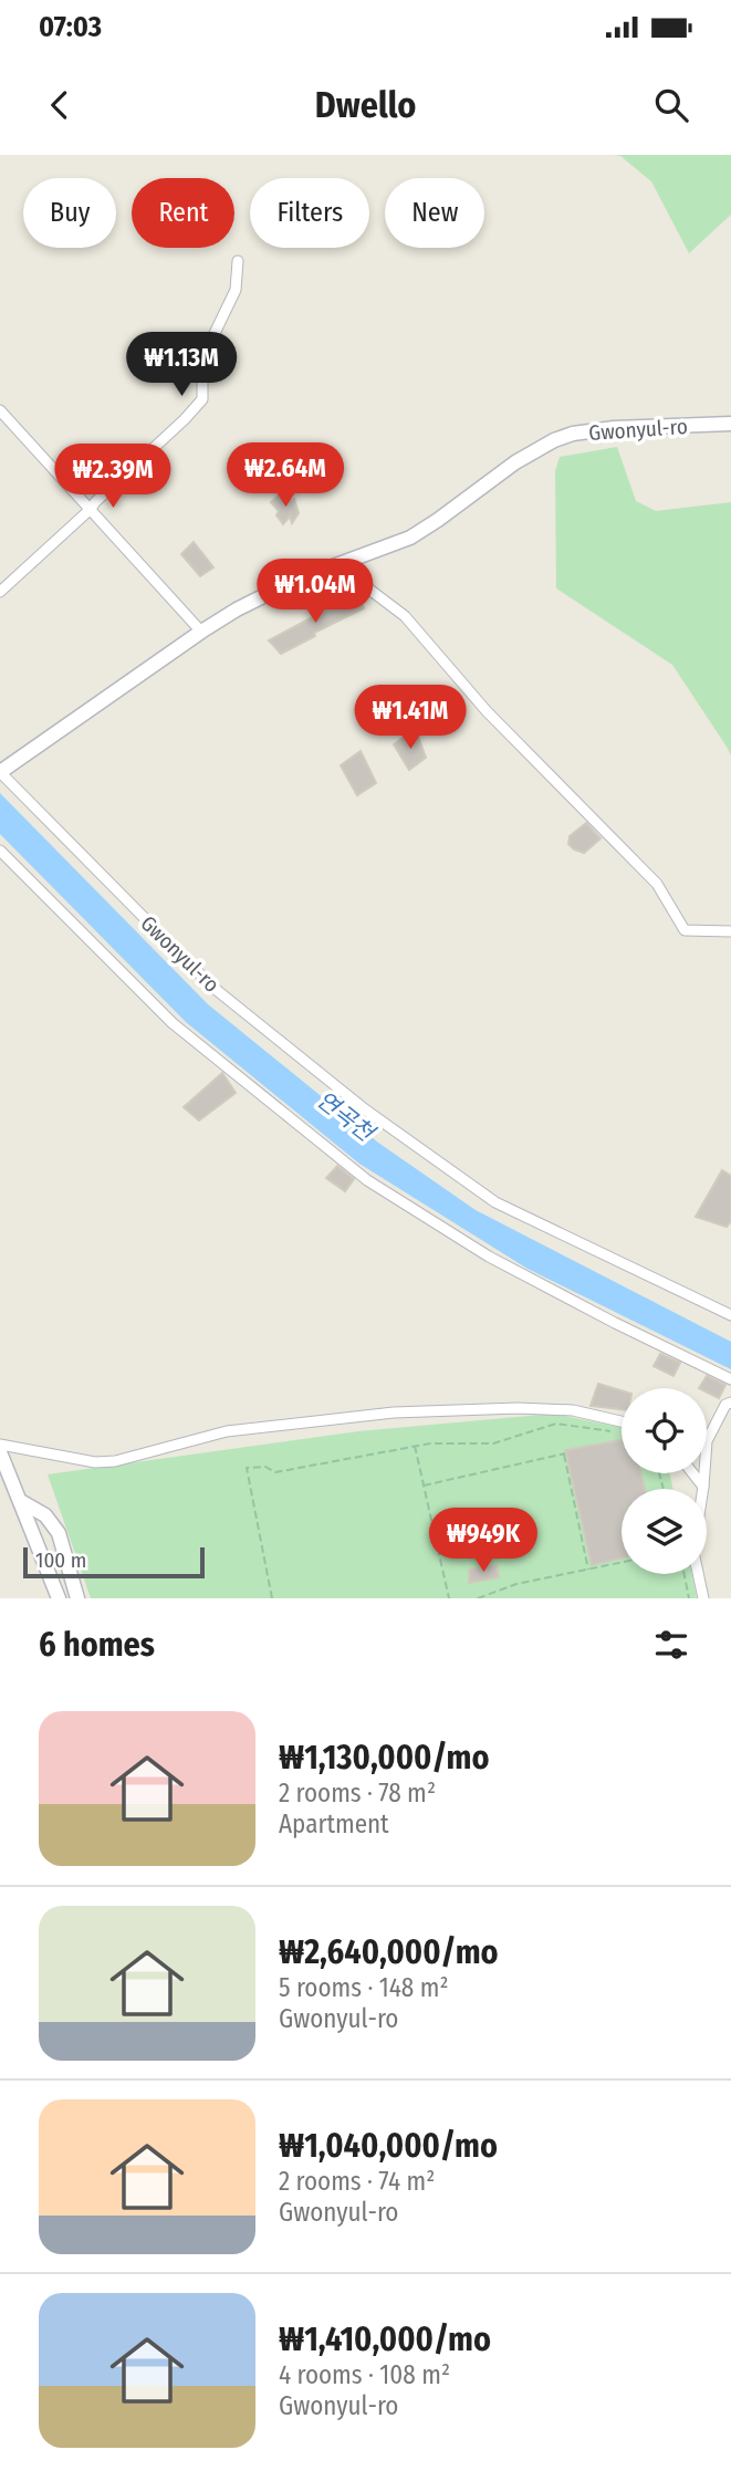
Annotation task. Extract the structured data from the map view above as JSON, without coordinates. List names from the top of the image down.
{
  "streets": {
    "main road": ["Gwonyul-ro"]
  },
  "water": ["연곡천"],
  "scale_bar": "100 m",
  "page": {
    "status": "07:03",
    "header": "Dwello",
    "chip": [
      "Buy",
      "Rent",
      "Filters",
      "New"
    ],
    "price": [
      "₩1.13M",
      "₩2.64M",
      "₩2.39M",
      "₩1.04M",
      "₩1.41M",
      "₩949K"
    ],
    "scale": "100 m",
    "heading": "6 homes",
    "list": [
      {
        "name": "₩1,130,000/mo",
        "note": "2 rooms · 78 m² · Apartment"
      },
      {
        "name": "₩2,640,000/mo",
        "note": "5 rooms · 148 m² · Gwonyul-ro"
      },
      {
        "name": "₩1,040,000/mo",
        "note": "2 rooms · 74 m² · Gwonyul-ro"
      },
      {
        "name": "₩1,410,000/mo",
        "note": "4 rooms · 108 m² · Gwonyul-ro"
      }
    ]
  }
}
